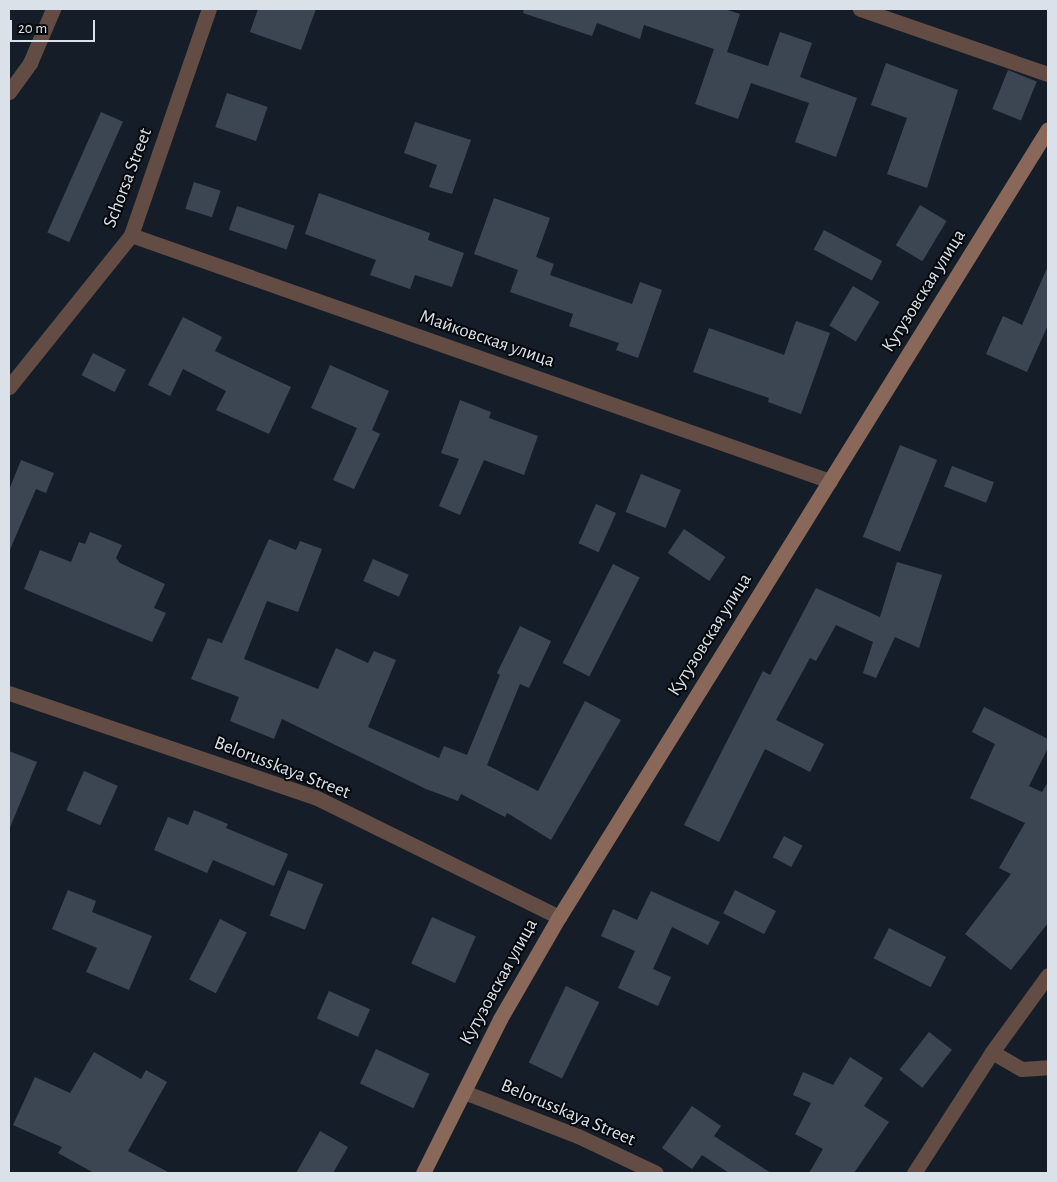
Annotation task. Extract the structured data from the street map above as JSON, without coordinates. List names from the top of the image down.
{
  "streets": {
    "street": [
      "Schorsa Street",
      "Кутузовская улица",
      "Майковская улица",
      "Belorusskaya Street"
    ]
  },
  "crossings": [
    ["Schorsa Street", "Майковская улица"],
    ["Кутузовская улица", "Майковская улица"],
    ["Кутузовская улица", "Belorusskaya Street"]
  ],
  "scale_bar": "20 m"
}
